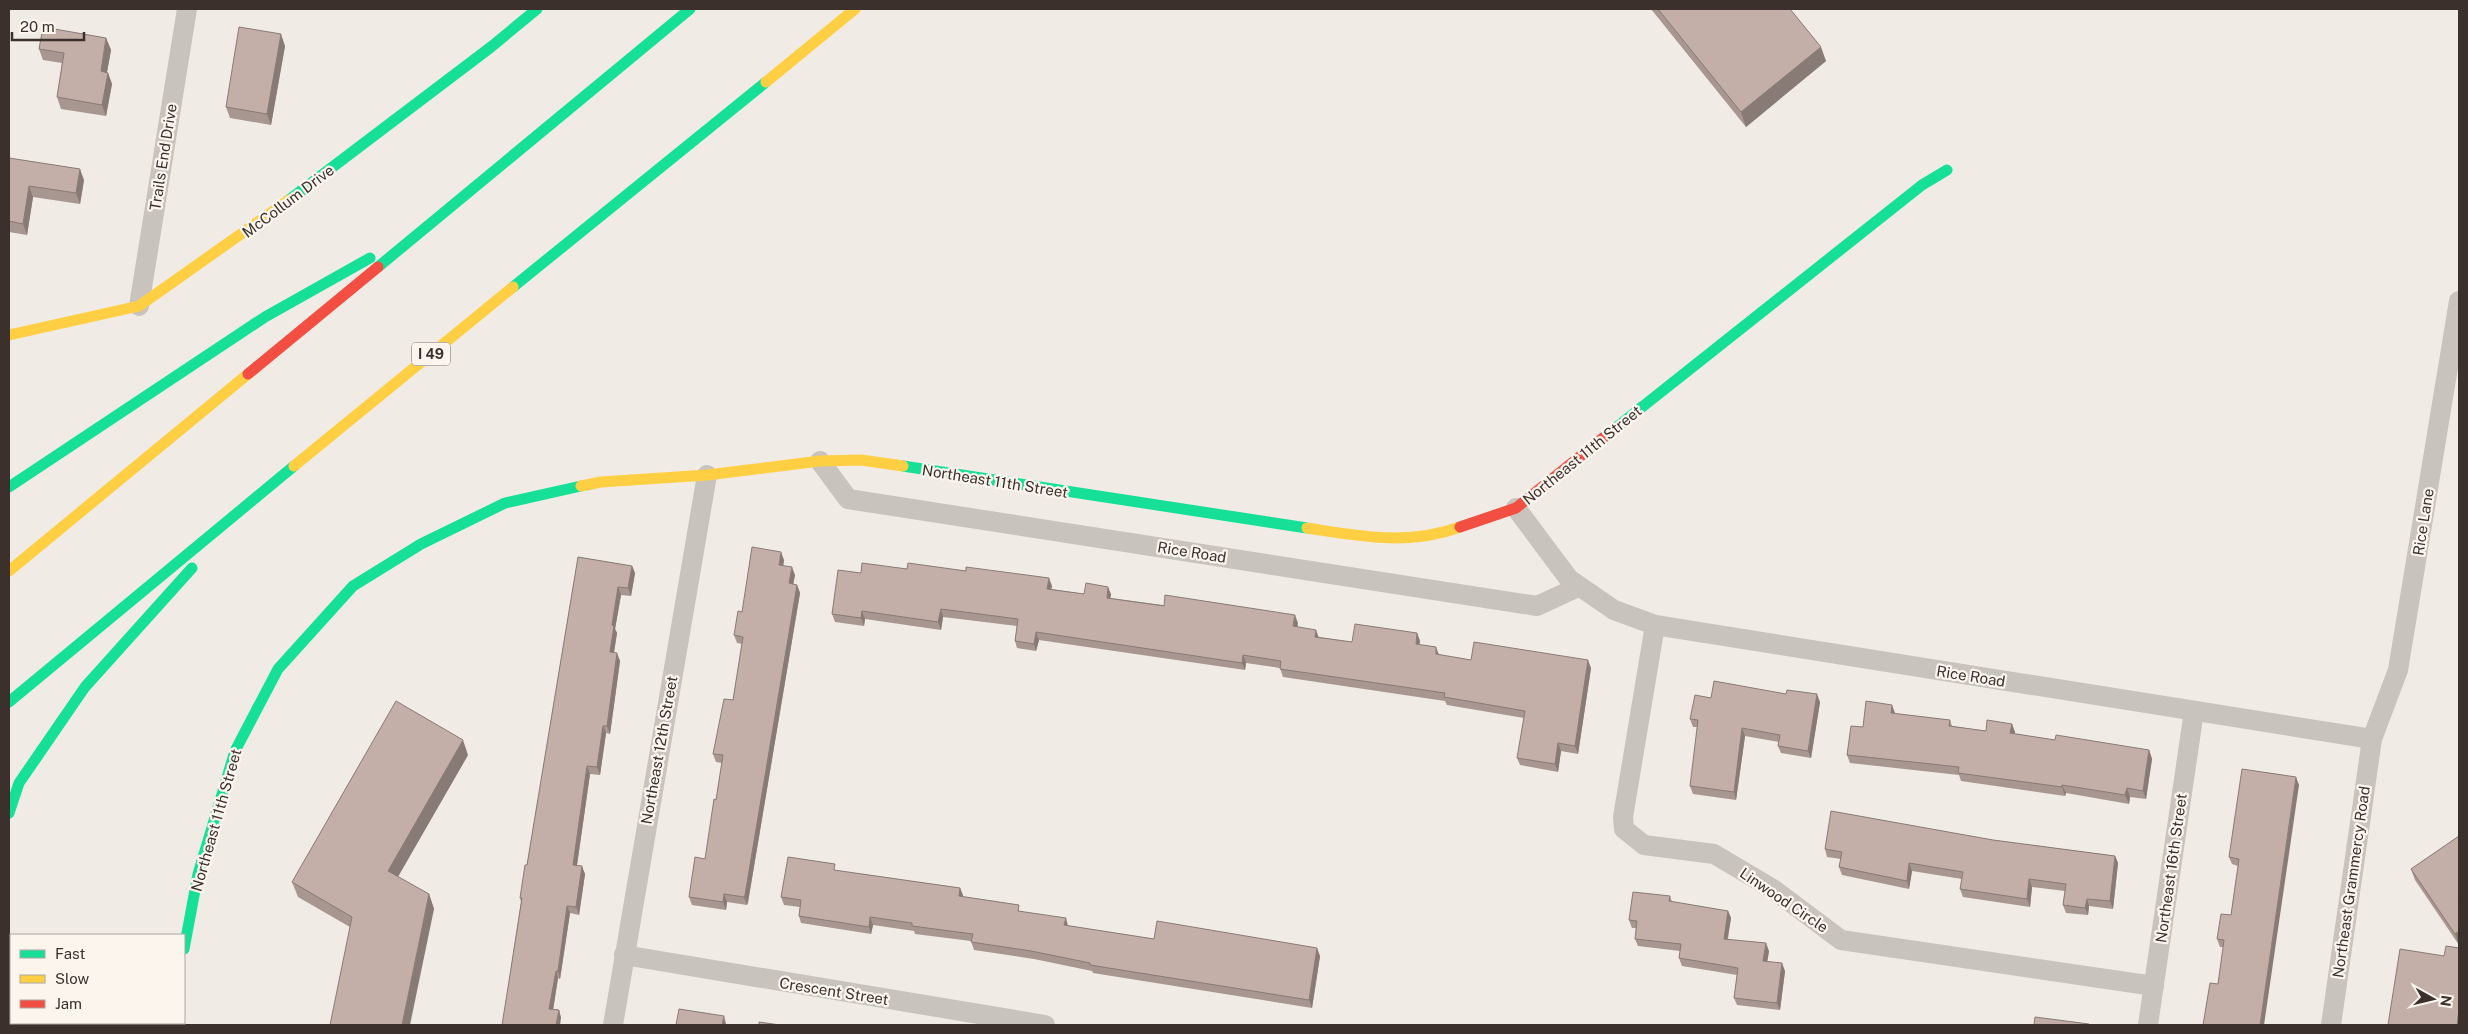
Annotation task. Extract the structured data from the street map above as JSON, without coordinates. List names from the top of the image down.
{
  "streets": {
    "main road": ["McCollum Drive", "I 49", "Northeast 11th Street"],
    "street": [
      "Trails End Drive",
      "Rice Lane",
      "Rice Road",
      "Northeast 12th Street",
      "Northeast 16th Street",
      "Northeast Grammercy Road",
      "Linwood Circle",
      "Crescent Street"
    ]
  },
  "crossings": [
    ["Trails End Drive", "McCollum Drive"],
    ["Northeast 11th Street", "Rice Road"],
    ["Northeast 11th Street", "Northeast 12th Street"],
    ["Rice Lane", "Rice Road"],
    ["Rice Lane", "Northeast Grammercy Road"],
    ["Rice Road", "Northeast 16th Street"],
    ["Rice Road", "Northeast Grammercy Road"],
    ["Rice Road", "Linwood Circle"],
    ["Northeast 12th Street", "Crescent Street"],
    ["Northeast 16th Street", "Linwood Circle"]
  ],
  "legend": ["Fast", "Slow", "Jam"],
  "scale_bar": "20 m",
  "north": "right"
}
